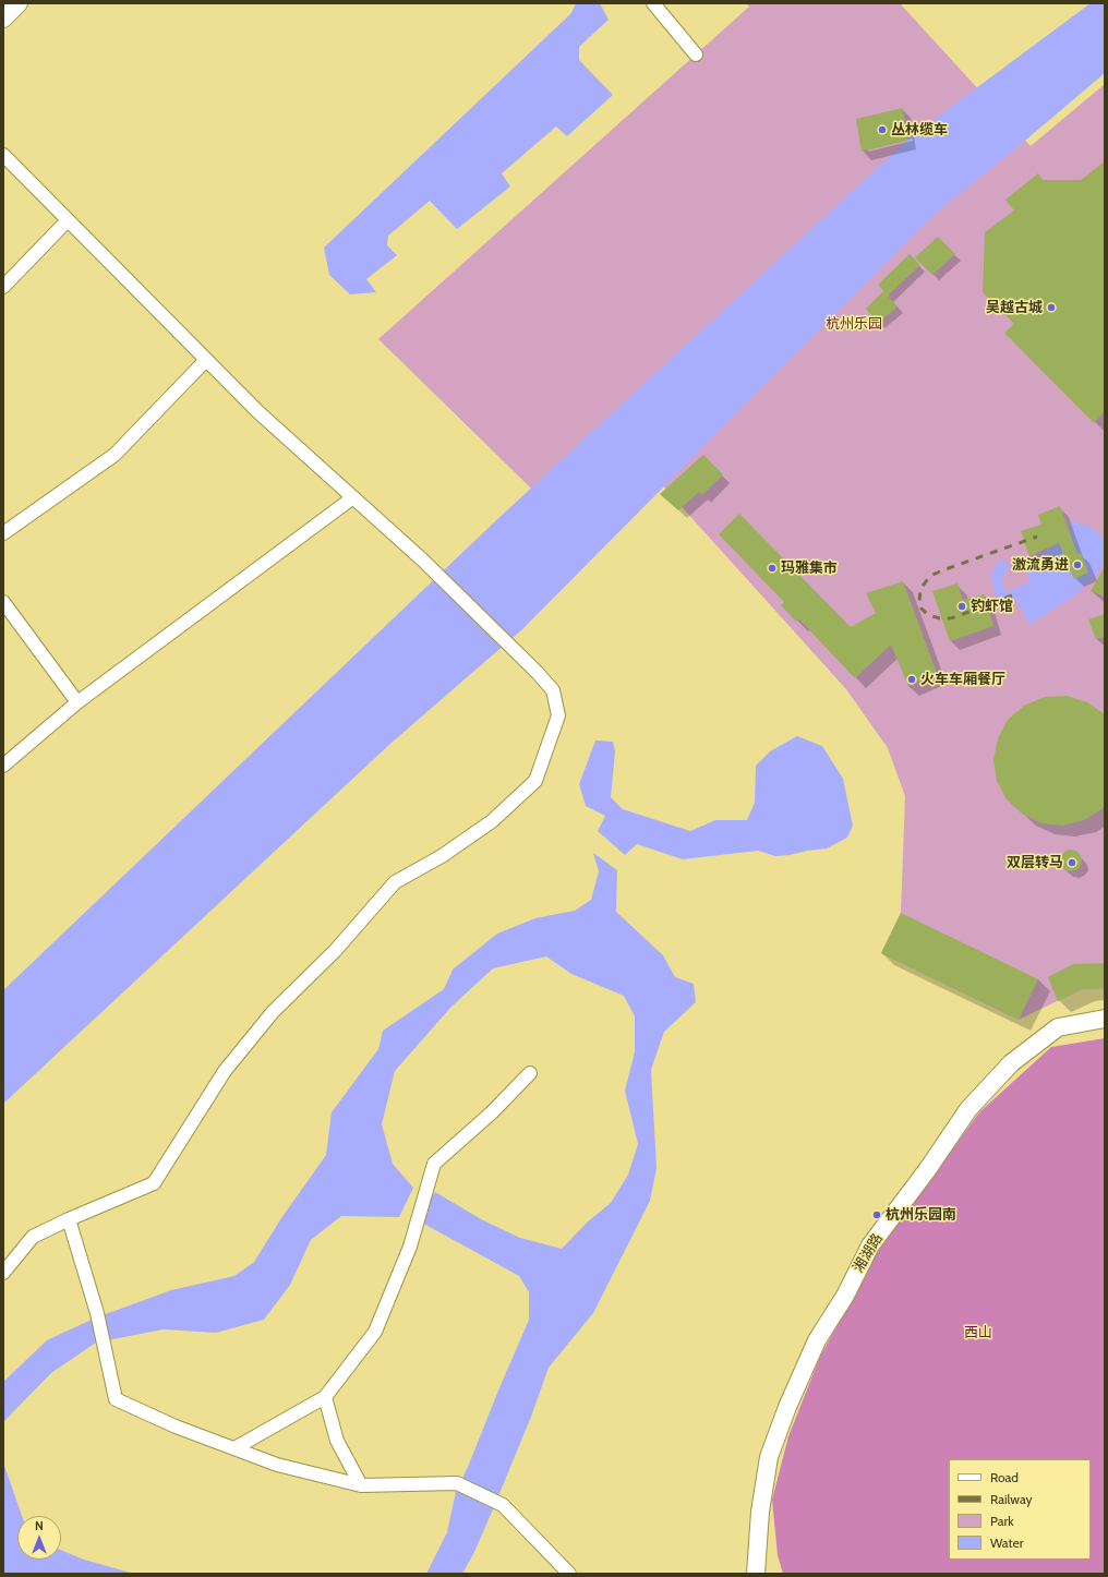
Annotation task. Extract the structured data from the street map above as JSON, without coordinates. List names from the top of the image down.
{
  "streets": {
    "main road": ["湘湖路"]
  },
  "parks": ["杭州乐园", "西山"],
  "places": [
    "丛林缆车",
    "吴越古城",
    "激流勇进",
    "玛雅集市",
    "钓虾馆",
    "火车车厢餐厅",
    "双层转马",
    "杭州乐园南"
  ],
  "legend": [
    "Road",
    "Railway",
    "Park",
    "Water"
  ],
  "north": "top"
}
